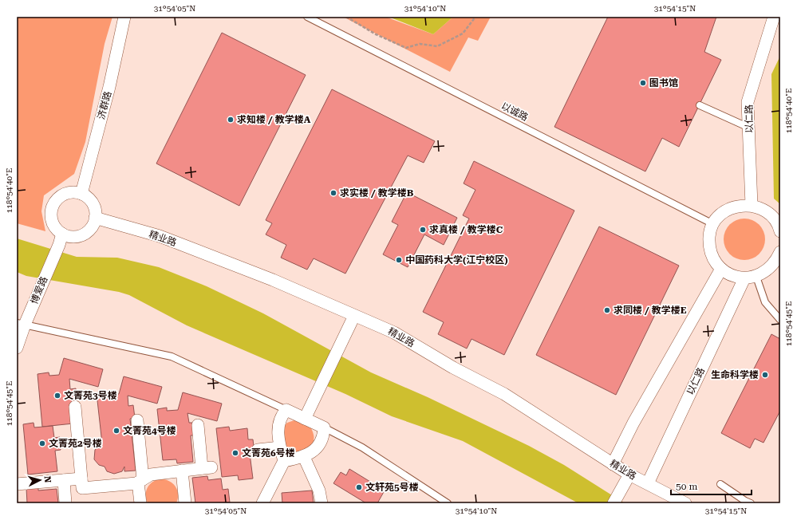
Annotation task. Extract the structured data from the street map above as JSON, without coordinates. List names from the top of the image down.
{
  "streets": {
    "street": [
      "济群路",
      "以仁路",
      "精业路",
      "博爱路"
    ],
    "lane": ["以诚路"]
  },
  "crossings": [
    ["济群路", "精业路"],
    ["济群路", "博爱路"],
    ["以仁路", "精业路"],
    ["精业路", "博爱路"]
  ],
  "places": [
    "图书馆",
    "求知楼 / 教学楼A",
    "求实楼 / 教学楼B",
    "求真楼 / 教学楼C",
    "中国药科大学(江宁校区)",
    "求同楼 / 教学楼E",
    "生命科学楼",
    "文菁苑3号楼",
    "文菁苑4号楼",
    "文菁苑2号楼",
    "文菁苑6号楼",
    "文轩苑5号楼"
  ],
  "scale_bar": "50 m",
  "north": "right",
  "coordinates": [
    "31°54'05\"N",
    "31°54'10\"N",
    "31°54'15\"N",
    "118°54'40\"E",
    "118°54'45\"E"
  ]
}
